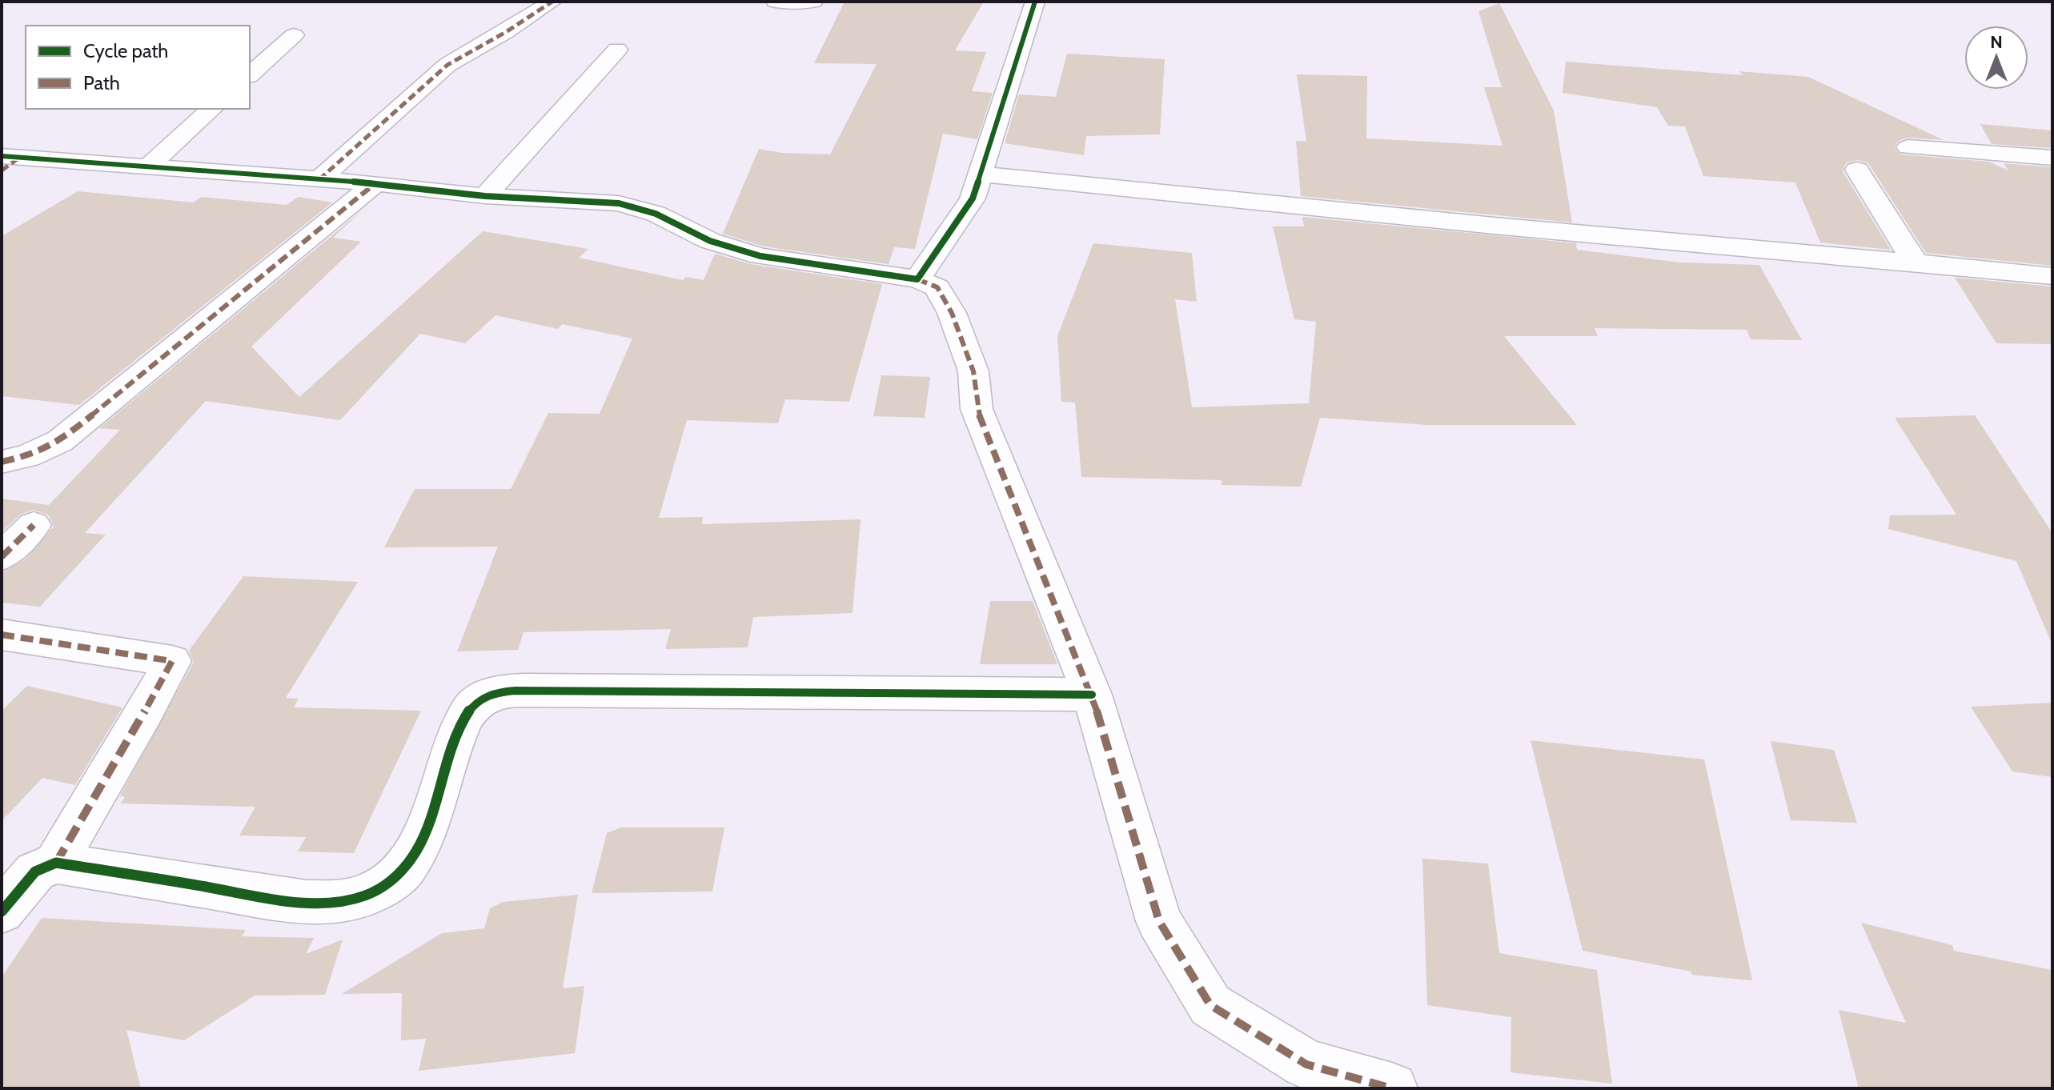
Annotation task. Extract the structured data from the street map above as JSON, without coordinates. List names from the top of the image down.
{
  "legend": ["Cycle path", "Path"],
  "north": "top"
}
